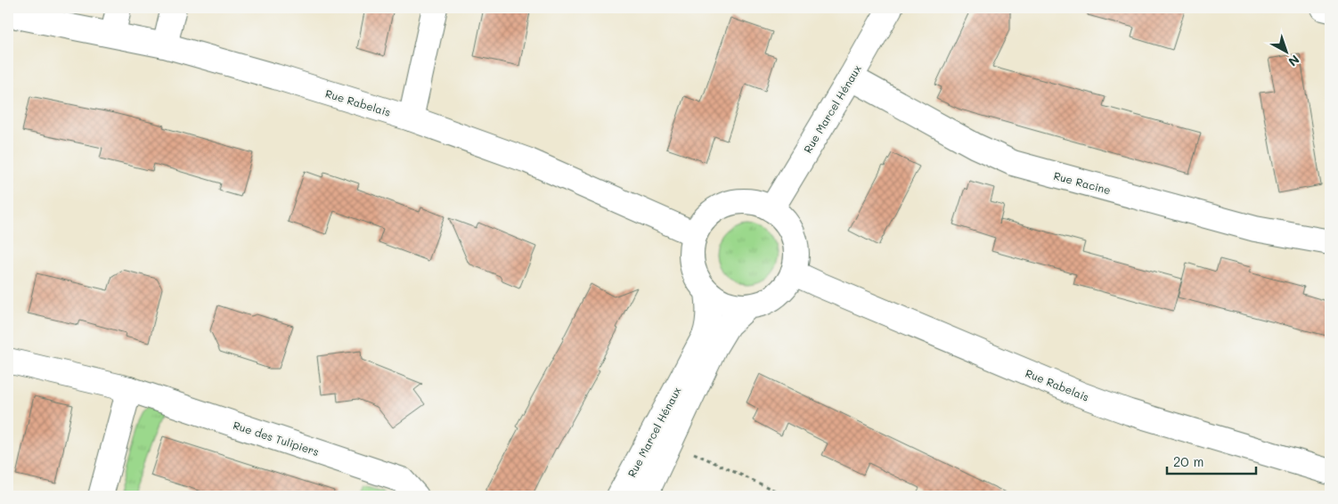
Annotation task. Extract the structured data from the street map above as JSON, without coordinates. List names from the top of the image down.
{
  "streets": {
    "street": [
      "Rue Rabelais",
      "Rue Marcel Hénaux",
      "Rue Racine",
      "Rue des Tulipiers"
    ]
  },
  "crossings": [
    ["Rue Rabelais", "Rue Marcel Hénaux"],
    ["Rue Marcel Hénaux", "Rue Racine"]
  ],
  "scale_bar": "20 m",
  "north": "bottom right"
}
